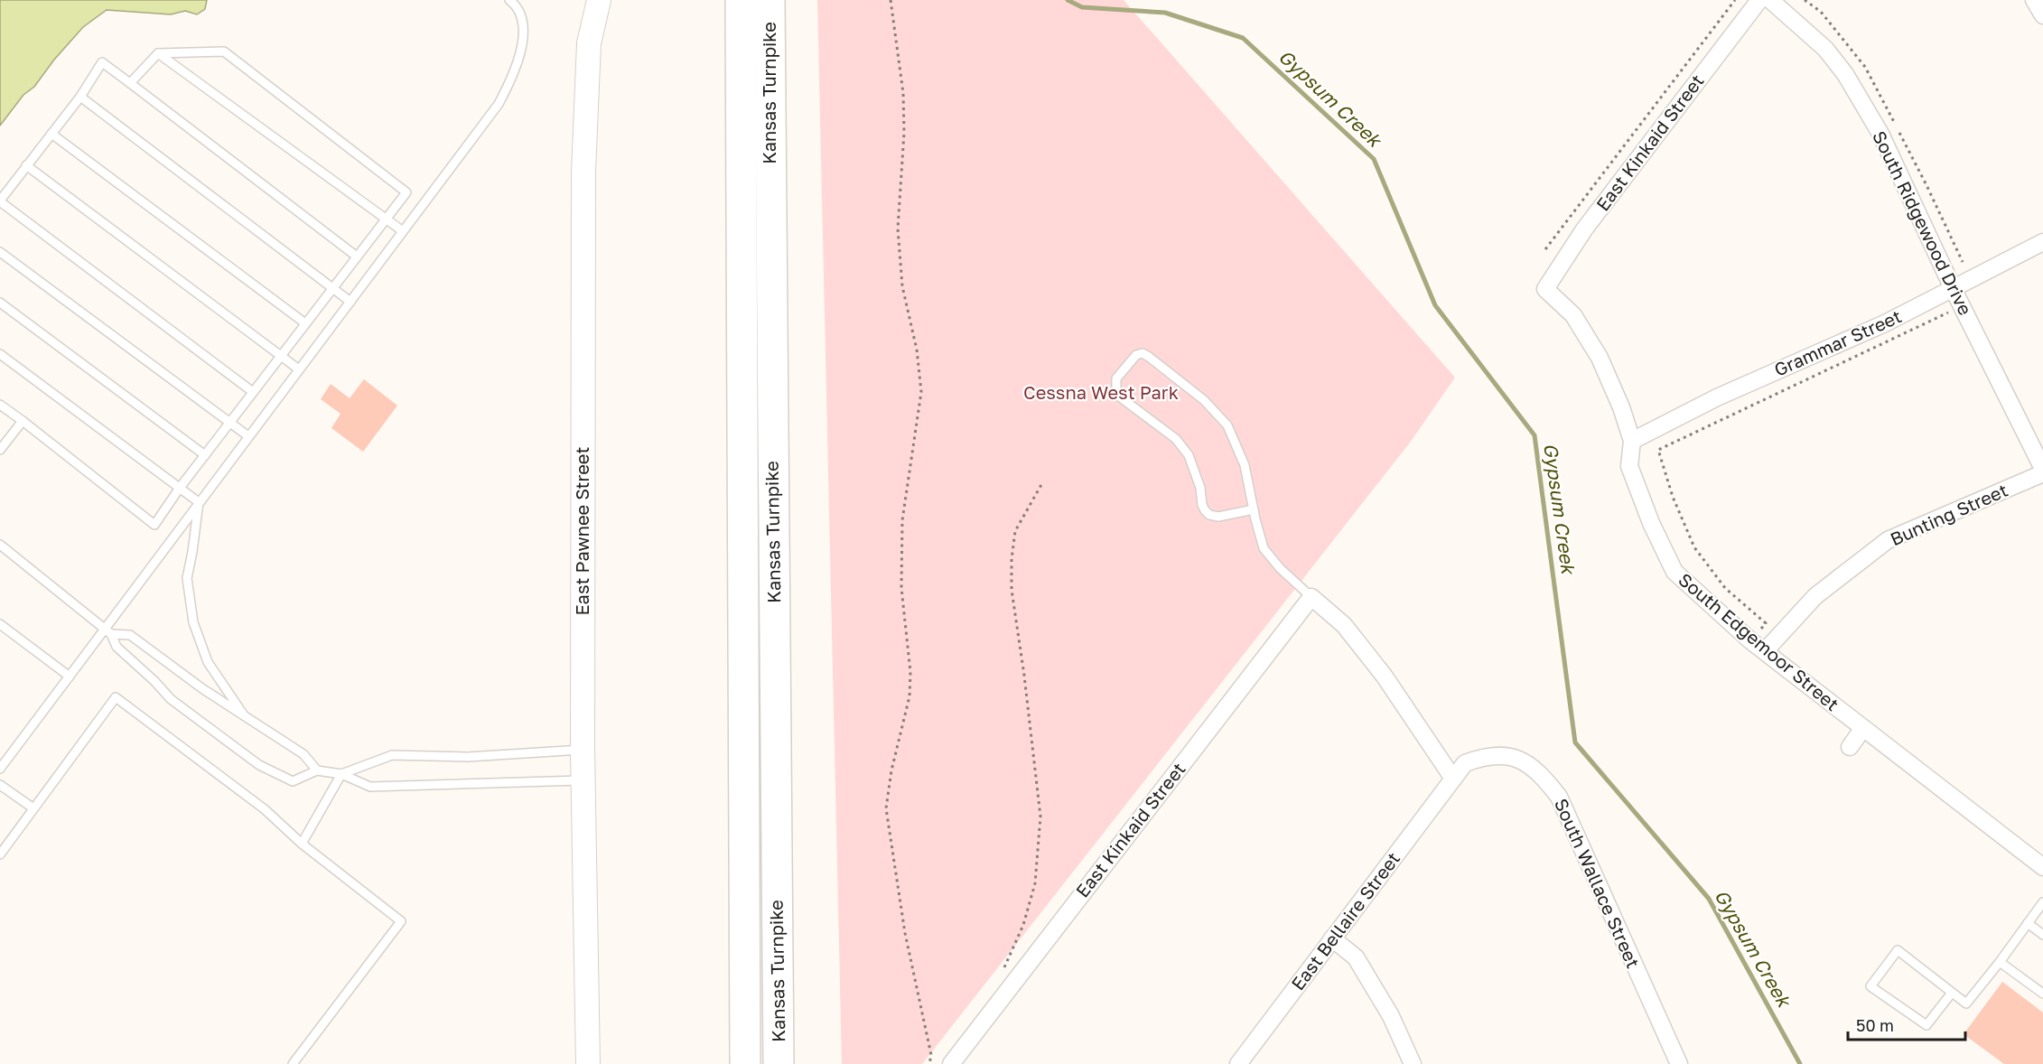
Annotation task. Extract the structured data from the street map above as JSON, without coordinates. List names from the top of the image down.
{
  "streets": {
    "highway": ["Kansas Turnpike"],
    "main road": ["East Pawnee Street"],
    "street": [
      "East Kinkaid Street",
      "South Ridgewood Drive",
      "Grammar Street",
      "Bunting Street",
      "South Edgemoor Street",
      "South Wallace Street",
      "East Bellaire Street"
    ]
  },
  "crossings": [
    ["East Kinkaid Street", "South Edgemoor Street"],
    ["South Ridgewood Drive", "Grammar Street"],
    ["Grammar Street", "South Edgemoor Street"],
    ["Bunting Street", "South Edgemoor Street"],
    ["South Wallace Street", "East Bellaire Street"]
  ],
  "water": ["Gypsum Creek"],
  "parks": ["Cessna West Park"],
  "scale_bar": "50 m"
}
